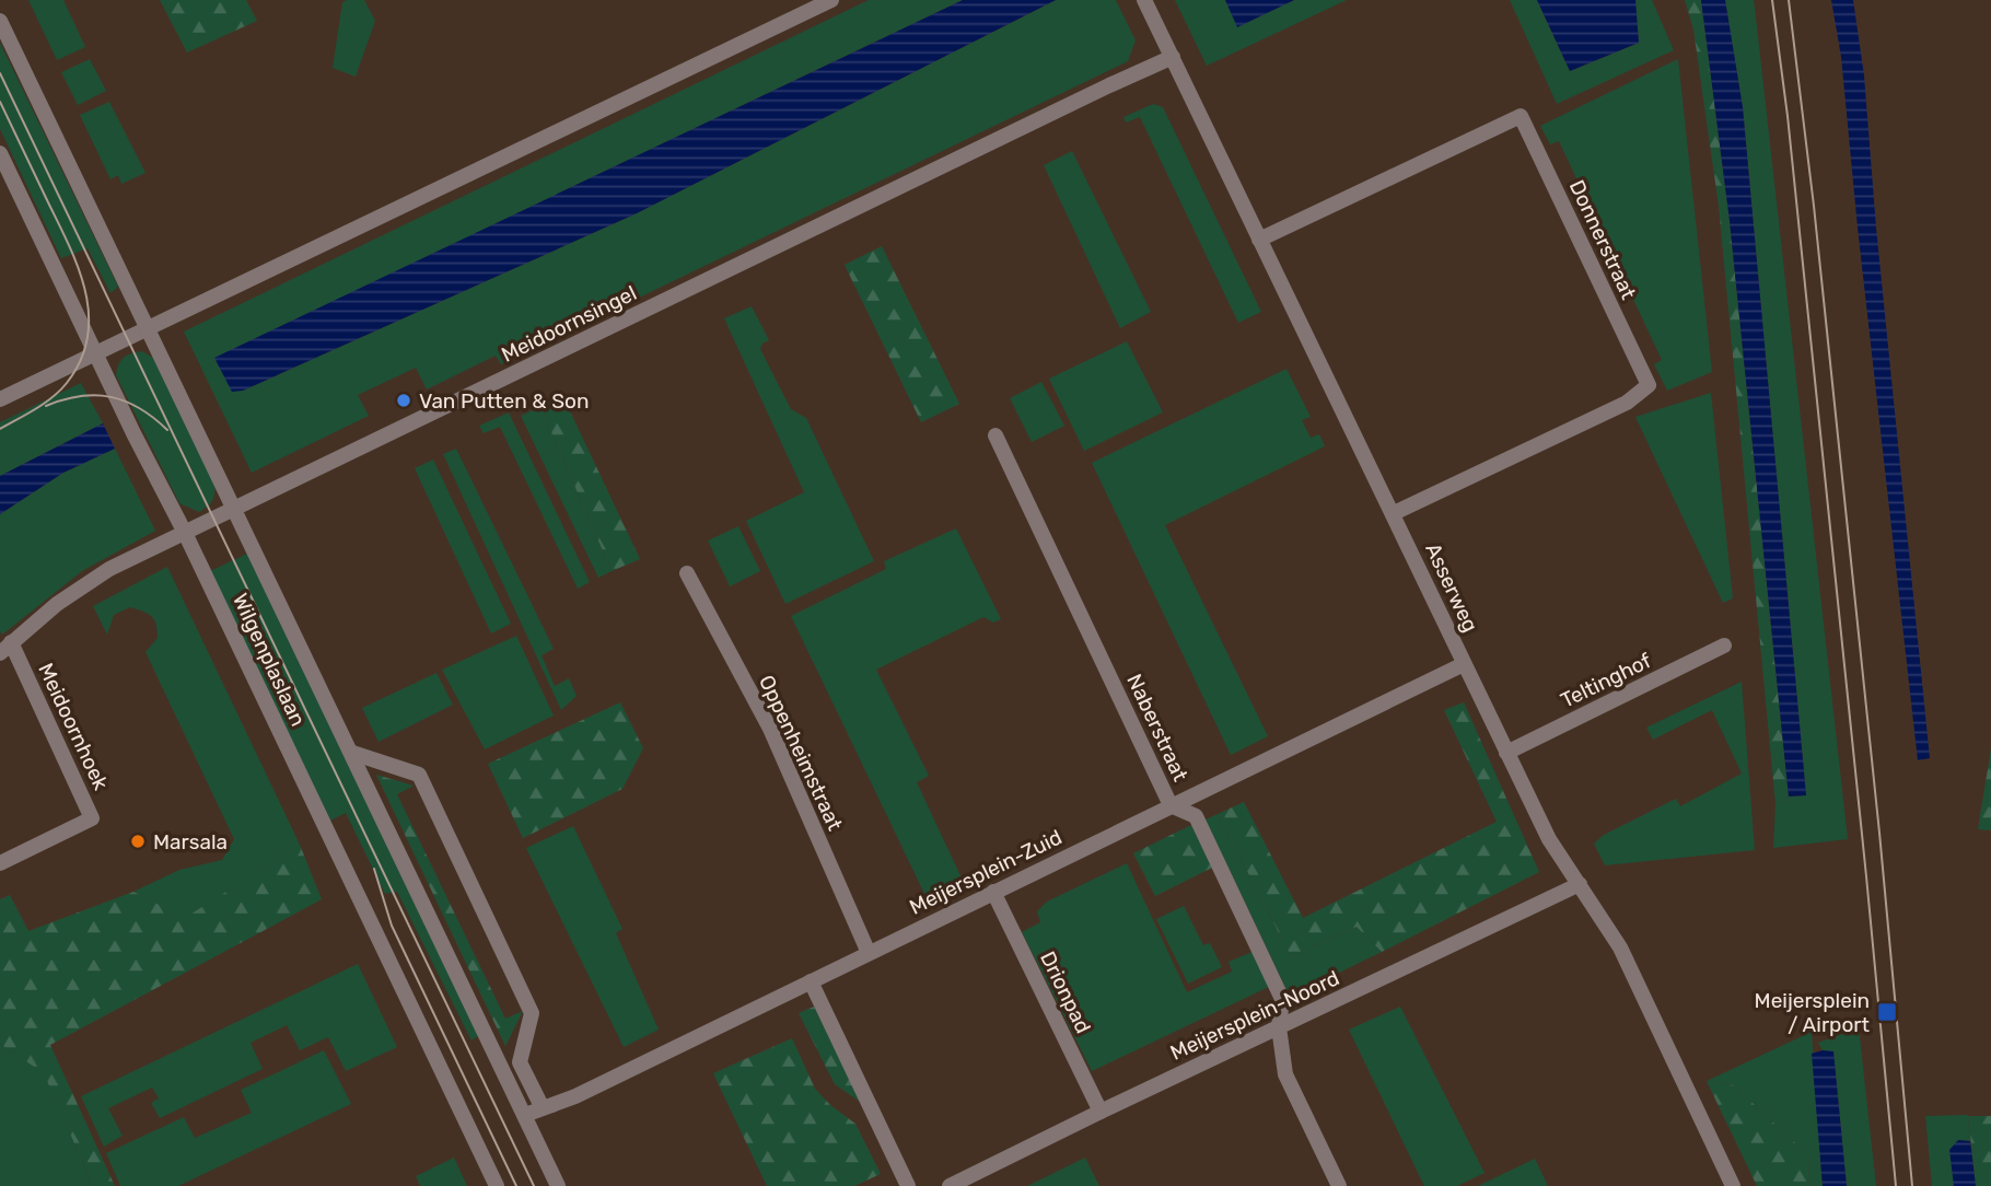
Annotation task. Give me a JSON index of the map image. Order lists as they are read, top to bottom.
{
  "streets": {
    "street": [
      "Donnerstraat",
      "Meidoornsingel",
      "Asserweg",
      "Wilgenplaslaan",
      "Teltinghof",
      "Meidoornhoek",
      "Naberstraat",
      "Oppenheimstraat",
      "Meijersplein-Zuid",
      "Drionpad",
      "Meijersplein-Noord"
    ]
  },
  "crossings": [
    ["Donnerstraat", "Asserweg"],
    ["Meidoornsingel", "Asserweg"],
    ["Meidoornsingel", "Wilgenplaslaan"],
    ["Meidoornsingel", "Meidoornhoek"],
    ["Asserweg", "Teltinghof"],
    ["Asserweg", "Meijersplein-Zuid"],
    ["Asserweg", "Meijersplein-Noord"],
    ["Wilgenplaslaan", "Meijersplein-Zuid"],
    ["Naberstraat", "Meijersplein-Zuid"],
    ["Naberstraat", "Meijersplein-Noord"],
    ["Oppenheimstraat", "Meijersplein-Zuid"],
    ["Meijersplein-Zuid", "Drionpad"],
    ["Drionpad", "Meijersplein-Noord"]
  ],
  "places": {
    "other": ["Van Putten & Son", "Marsala"],
    "transit": ["Meijersplein / Airport"]
  }
}
